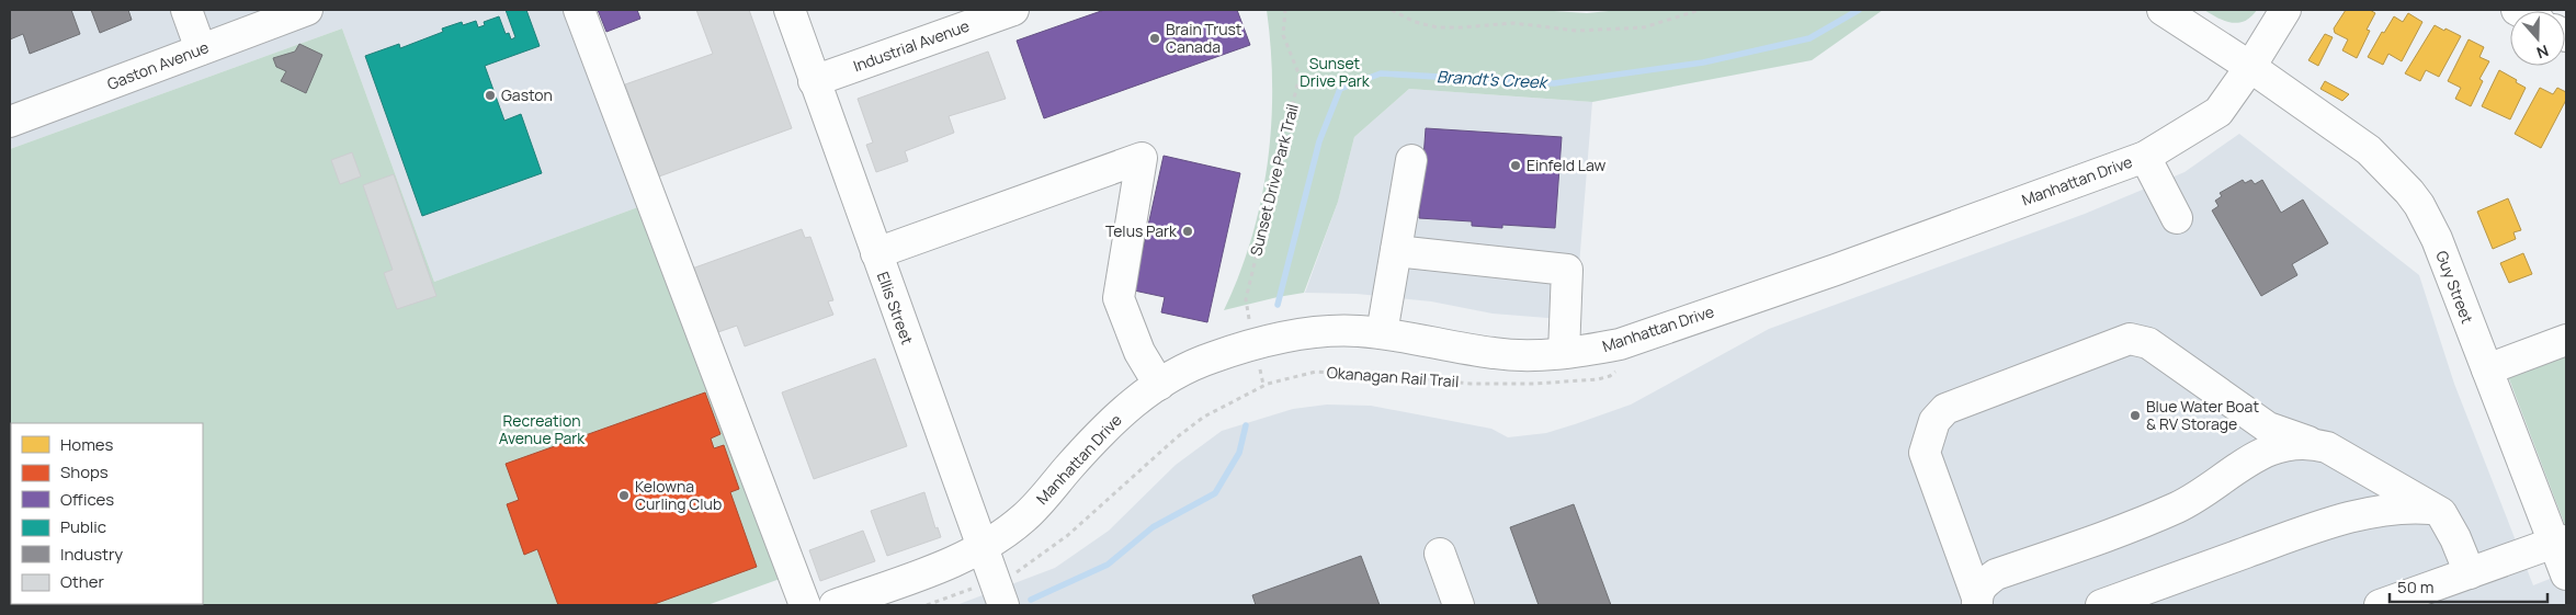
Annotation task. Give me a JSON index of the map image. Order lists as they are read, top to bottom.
{
  "streets": {
    "street": [
      "Industrial Avenue",
      "Gaston Avenue",
      "Manhattan Drive",
      "Guy Street",
      "Ellis Street"
    ],
    "path": ["Sunset Drive Park Trail", "Okanagan Rail Trail"]
  },
  "crossings": [
    ["Industrial Avenue", "Ellis Street"],
    ["Manhattan Drive", "Guy Street"],
    ["Manhattan Drive", "Ellis Street"]
  ],
  "water": ["Brandt's Creek"],
  "parks": ["Sunset Drive Park", "Recreation Avenue Park"],
  "places": [
    "Brain Trust Canada",
    "Gaston",
    "Einfeld Law",
    "Telus Park",
    "Blue Water Boat & RV Storage",
    "Kelowna Curling Club"
  ],
  "legend": [
    "Homes",
    "Shops",
    "Offices",
    "Public",
    "Industry",
    "Other"
  ],
  "scale_bar": "50 m",
  "north": "bottom"
}
